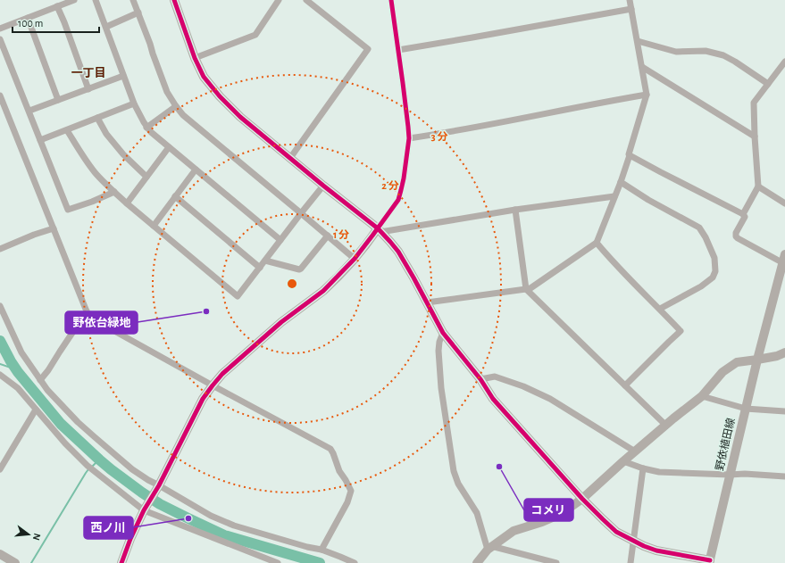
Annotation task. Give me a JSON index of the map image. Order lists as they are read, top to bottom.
{
  "streets": {
    "street": ["野依植田線"]
  },
  "districts": ["一丁目"],
  "places": ["野依台緑地", "コメリ", "西ノ川"],
  "scale_bar": "100 m",
  "north": "right",
  "rings": ["3 分", "2 分", "1 分"]
}
